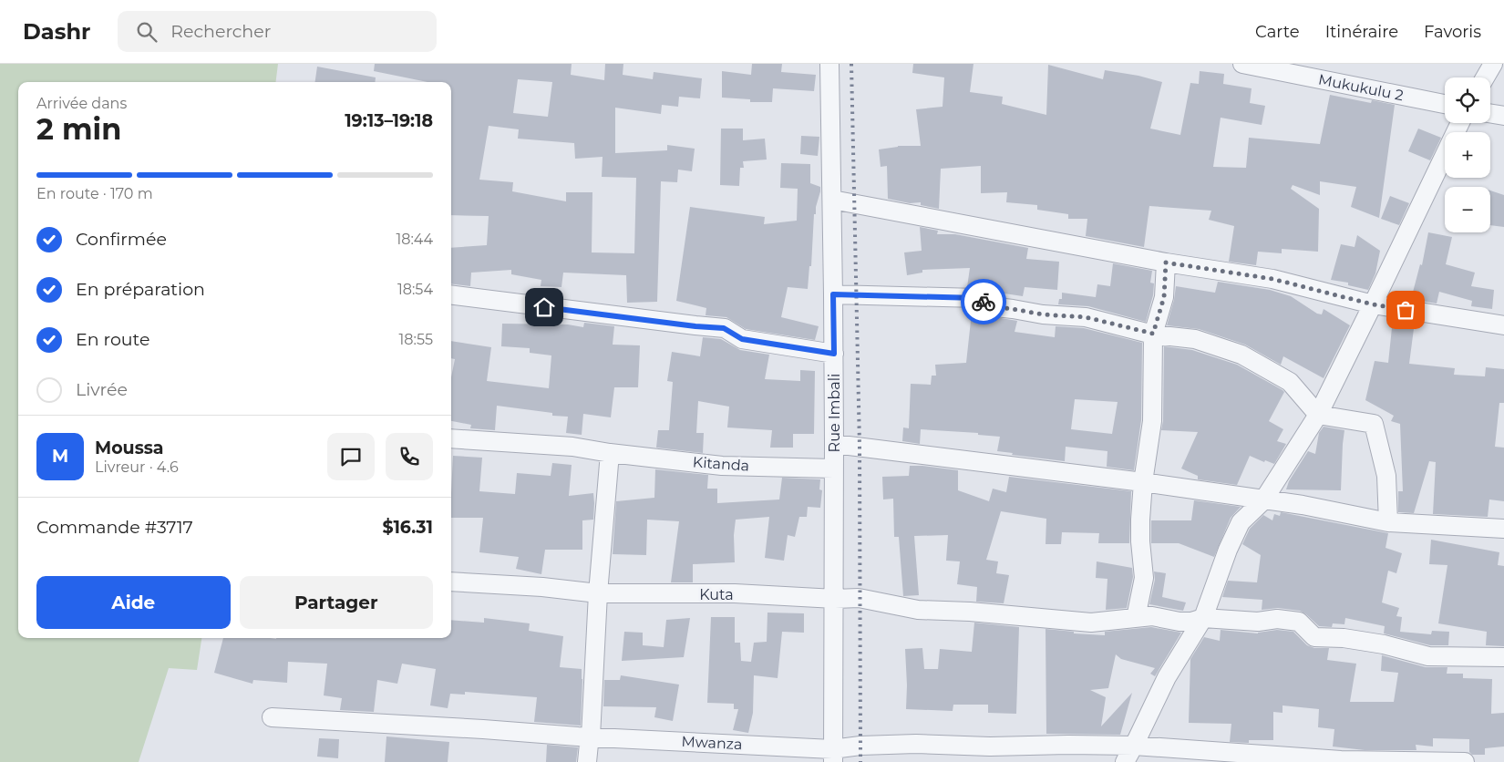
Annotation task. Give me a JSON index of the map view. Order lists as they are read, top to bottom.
{
  "streets": {
    "street": [
      "Mukukulu 2",
      "Rue Imbali",
      "Kitanda",
      "Kuta",
      "Mwanza"
    ]
  },
  "crossings": [
    ["Rue Imbali", "Kitanda"],
    ["Rue Imbali", "Kuta"],
    ["Rue Imbali", "Mwanza"]
  ],
  "page": {
    "header": "Dashr",
    "search": "Rechercher",
    "nav": ["Carte", "Itinéraire", "Favoris"],
    "map_buttons": ["+", "−"],
    "heading": ["2 min", "Arrivée dans", "19:13–19:18"],
    "panel": [
      "Moussa",
      "Livreur · 4.6",
      "Commande #3717",
      "$16.31"
    ],
    "bar": "En route · 170 m",
    "list": [
      ["Confirmée", "18:44"],
      ["En préparation", "18:54"],
      ["En route", "18:55"],
      "Livrée"
    ],
    "round": "M",
    "buttons": ["Aide", "Partager"]
  }
}
